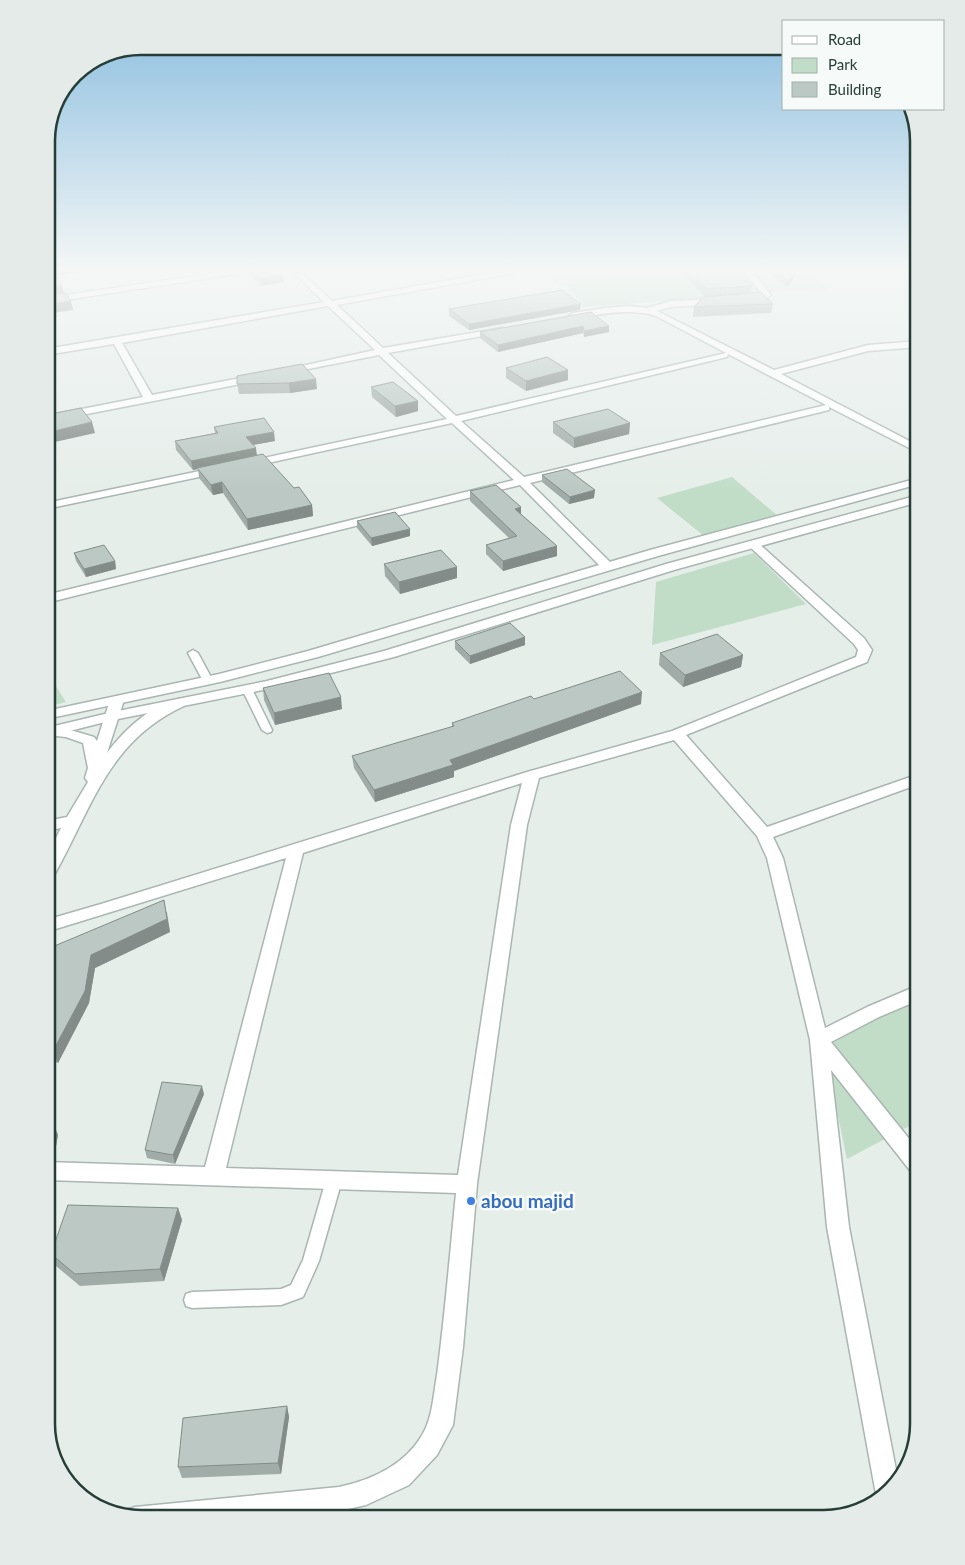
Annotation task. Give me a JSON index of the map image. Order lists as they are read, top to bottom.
{
  "places": ["abou majid"],
  "legend": ["Road", "Park", "Building"]
}
